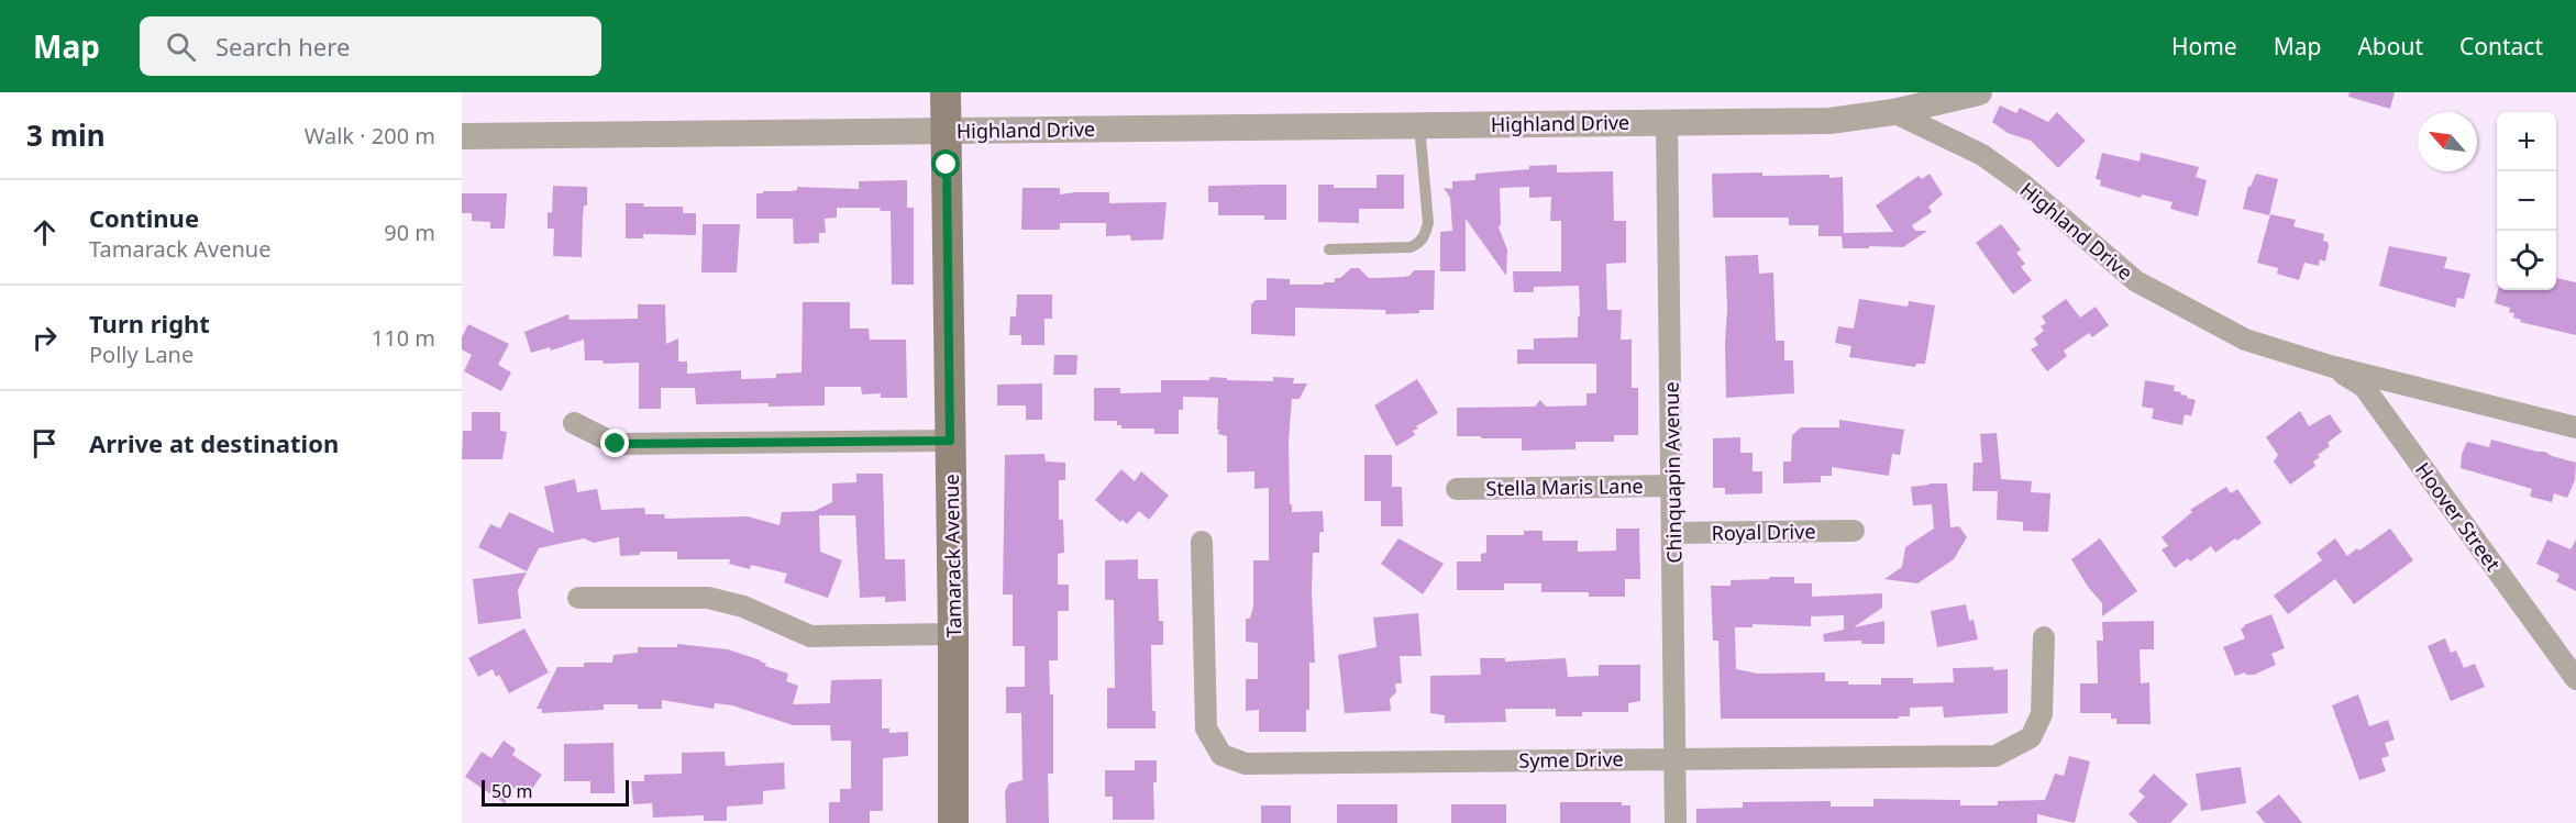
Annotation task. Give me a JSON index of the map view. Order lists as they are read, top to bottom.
{
  "streets": {
    "main road": ["Tamarack Avenue"],
    "street": [
      "Highland Drive",
      "Chinquapin Avenue",
      "Stella Maris Lane",
      "Hoover Street",
      "Royal Drive",
      "Syme Drive"
    ]
  },
  "crossings": [
    ["Highland Drive", "Chinquapin Avenue"],
    ["Highland Drive", "Hoover Street"],
    ["Highland Drive", "Tamarack Avenue"],
    ["Chinquapin Avenue", "Stella Maris Lane"],
    ["Chinquapin Avenue", "Royal Drive"],
    ["Chinquapin Avenue", "Syme Drive"]
  ],
  "scale_bar": "50 m",
  "north": "top left",
  "page": {
    "header": "Map",
    "search": "Search here",
    "nav": [
      "Home",
      "Map",
      "About",
      "Contact"
    ],
    "heading": ["3 min", "Walk · 200 m"],
    "map_buttons": ["+", "−"],
    "list": [
      ["Continue", "Tamarack Avenue", "90 m"],
      ["Turn right", "Polly Lane", "110 m"],
      "Arrive at destination"
    ],
    "scale": "50 m"
  }
}
